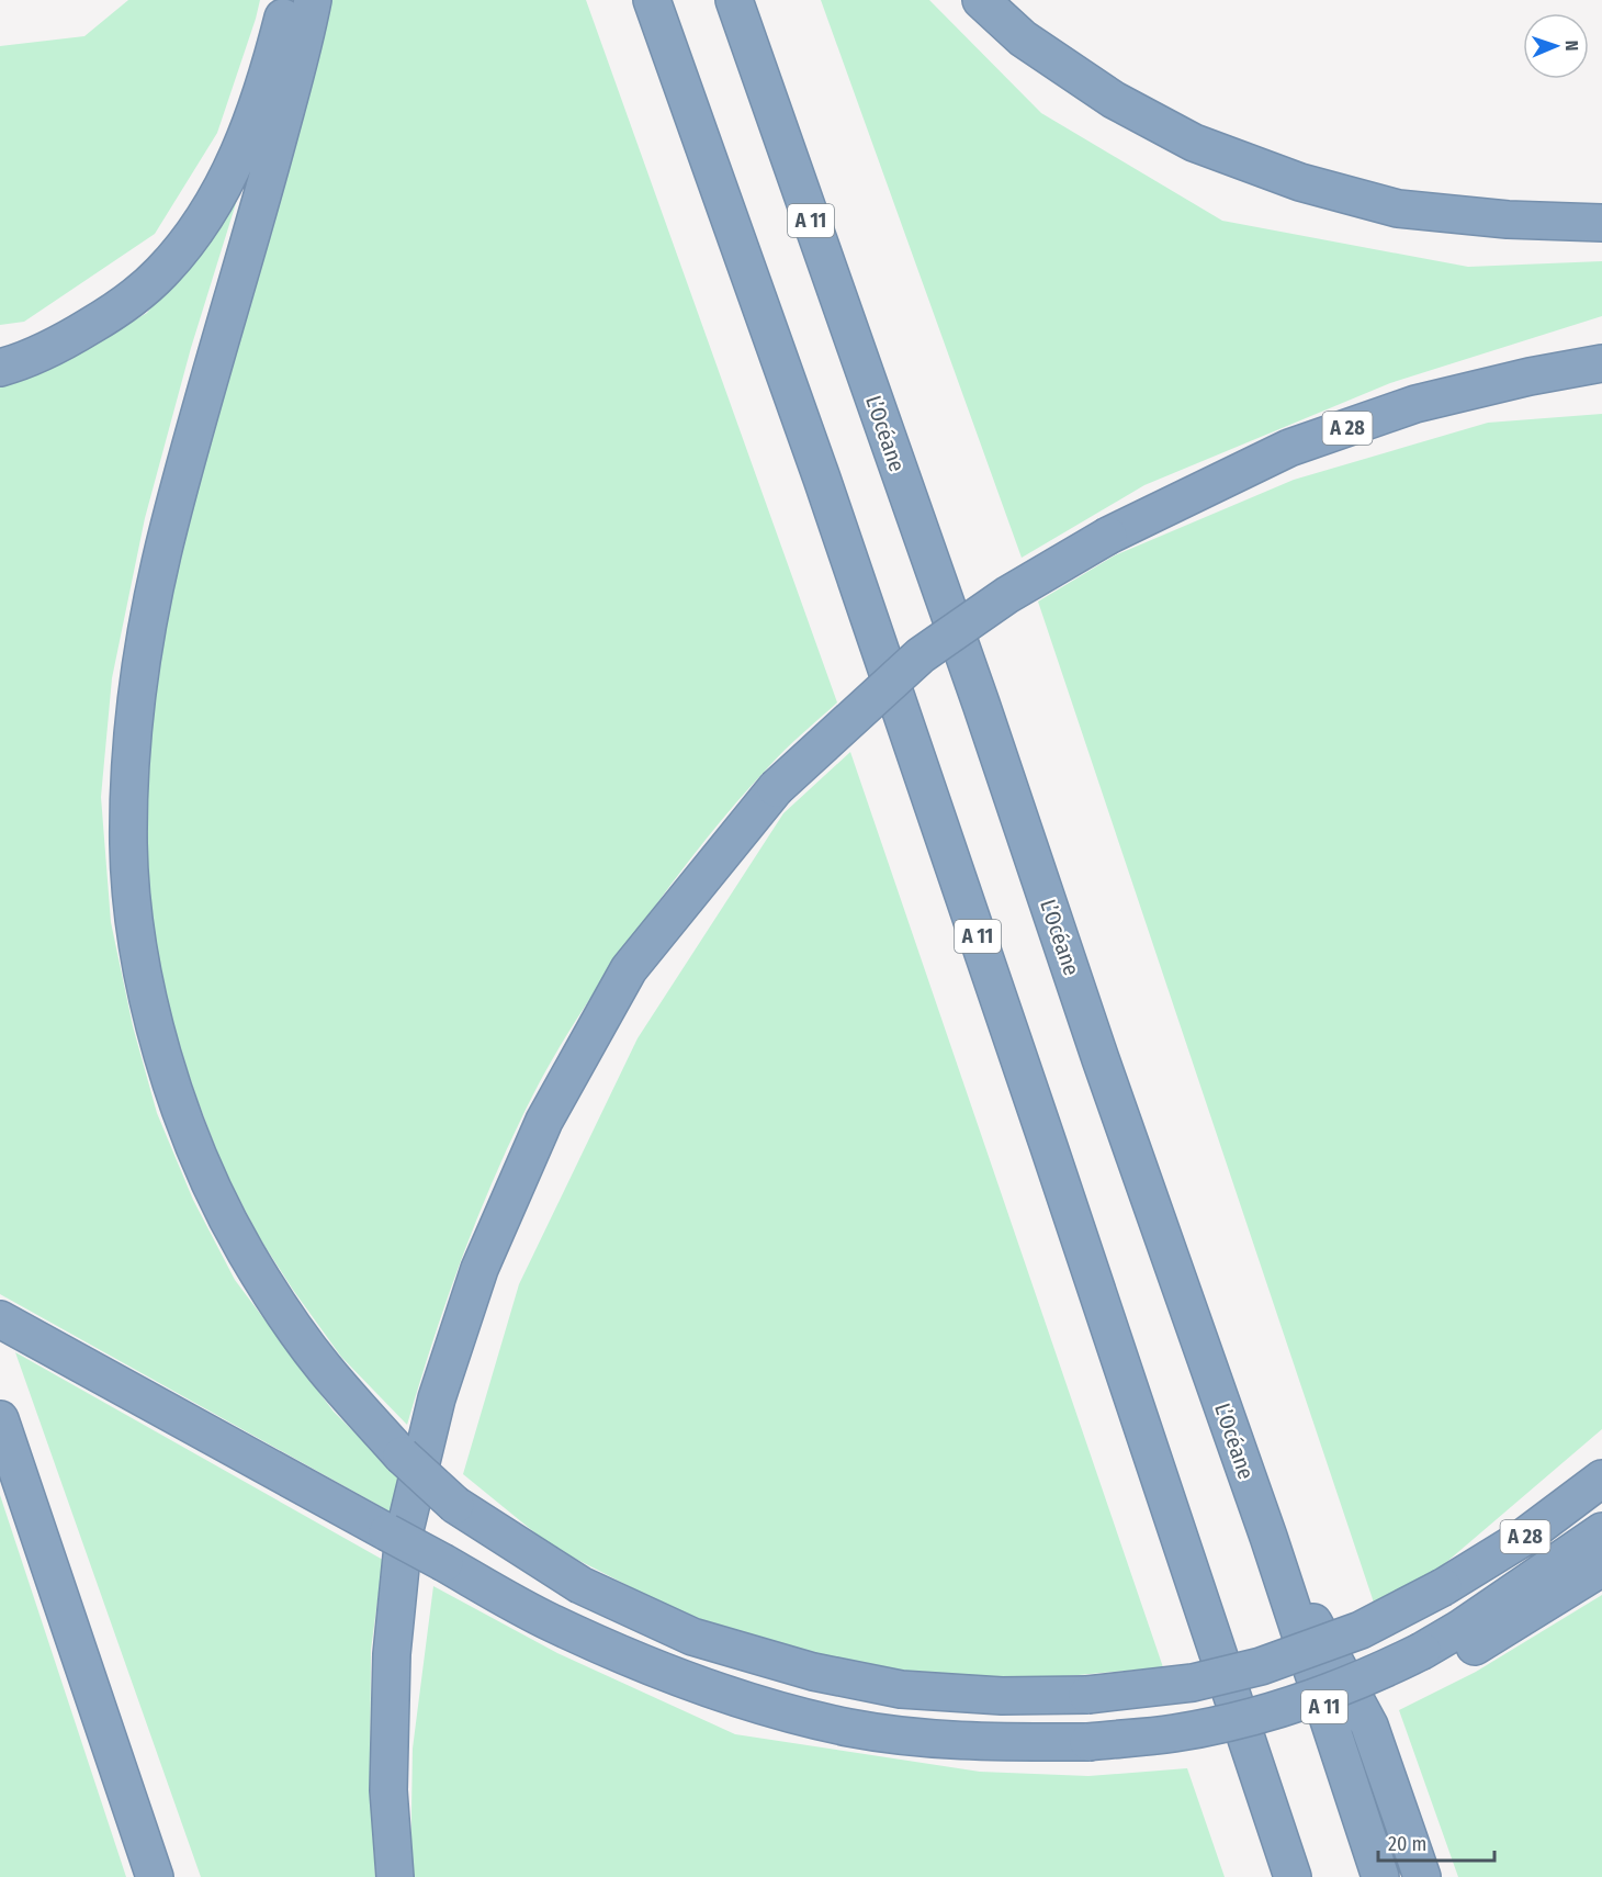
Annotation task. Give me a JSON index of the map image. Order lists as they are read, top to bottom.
{
  "streets": {
    "highway": ["A 11", "A 28", "L’Océane"]
  },
  "scale_bar": "20 m",
  "north": "right"
}
